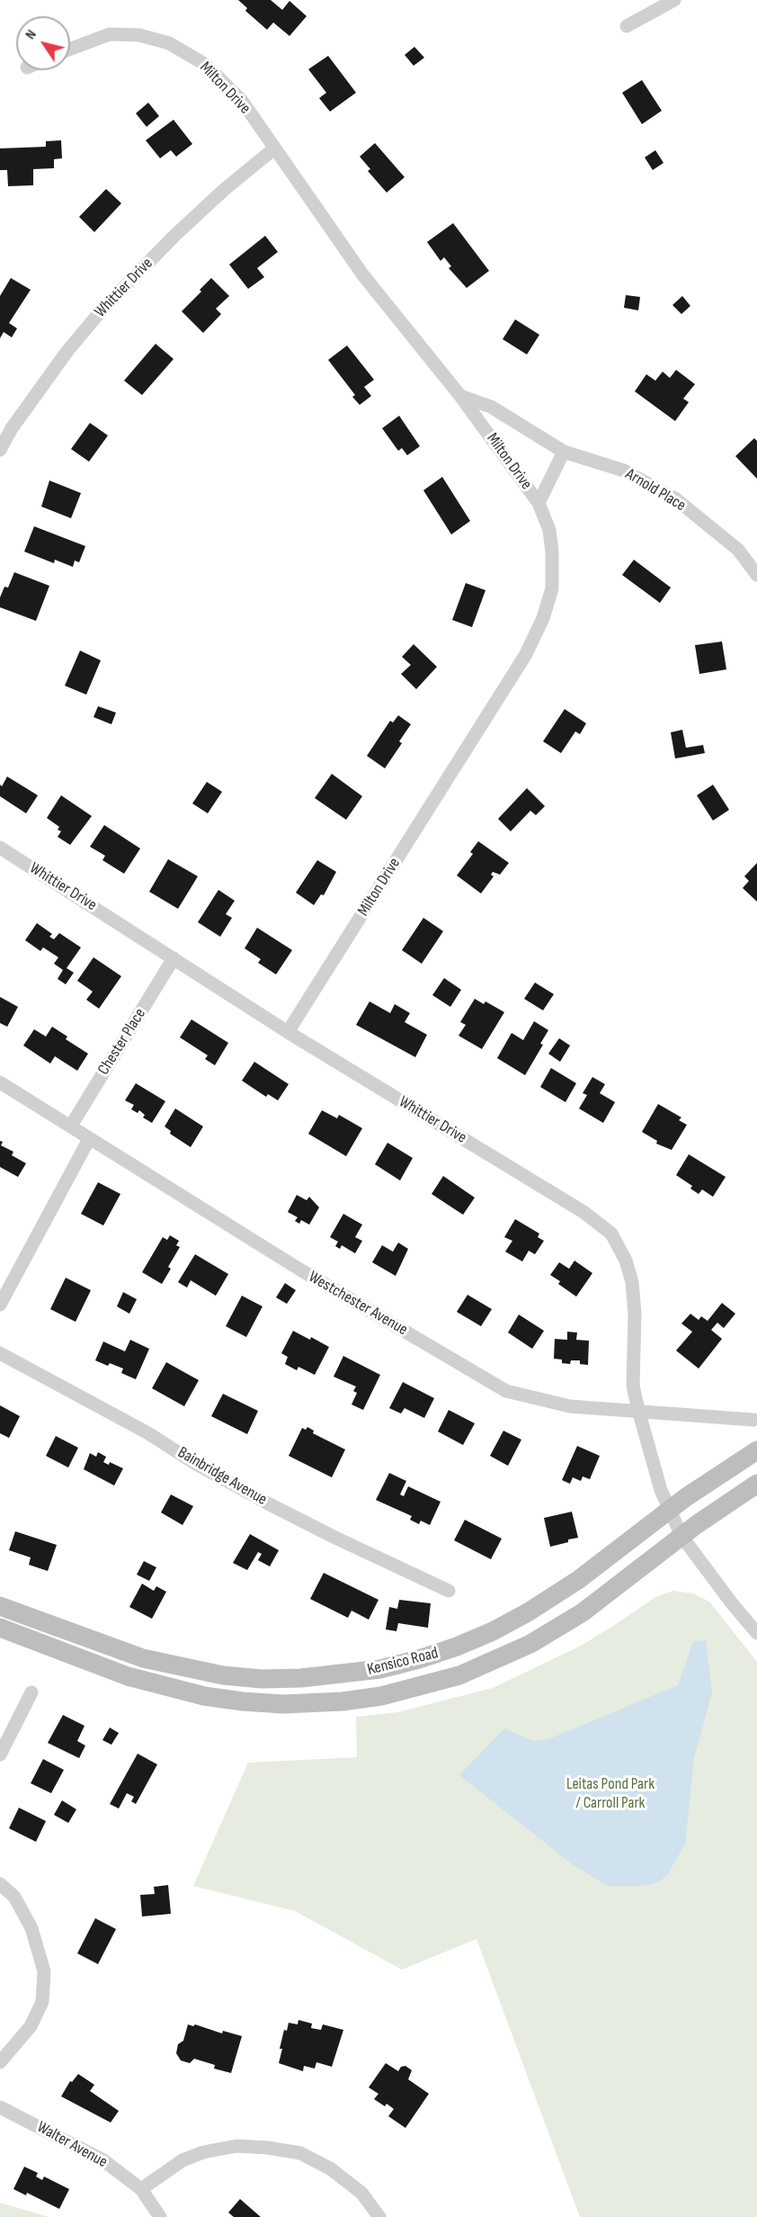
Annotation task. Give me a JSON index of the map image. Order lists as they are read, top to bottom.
{
  "streets": {
    "street": [
      "Milton Drive",
      "Whittier Drive",
      "Arnold Place",
      "Chester Place",
      "Westchester Avenue",
      "Bainbridge Avenue",
      "Kensico Road",
      "Walter Avenue"
    ]
  },
  "crossings": [
    ["Milton Drive", "Whittier Drive"],
    ["Milton Drive", "Arnold Place"],
    ["Whittier Drive", "Chester Place"],
    ["Whittier Drive", "Westchester Avenue"],
    ["Whittier Drive", "Kensico Road"],
    ["Chester Place", "Westchester Avenue"]
  ],
  "parks": ["Leitas Pond Park / Carroll Park"],
  "north": "top left"
}
